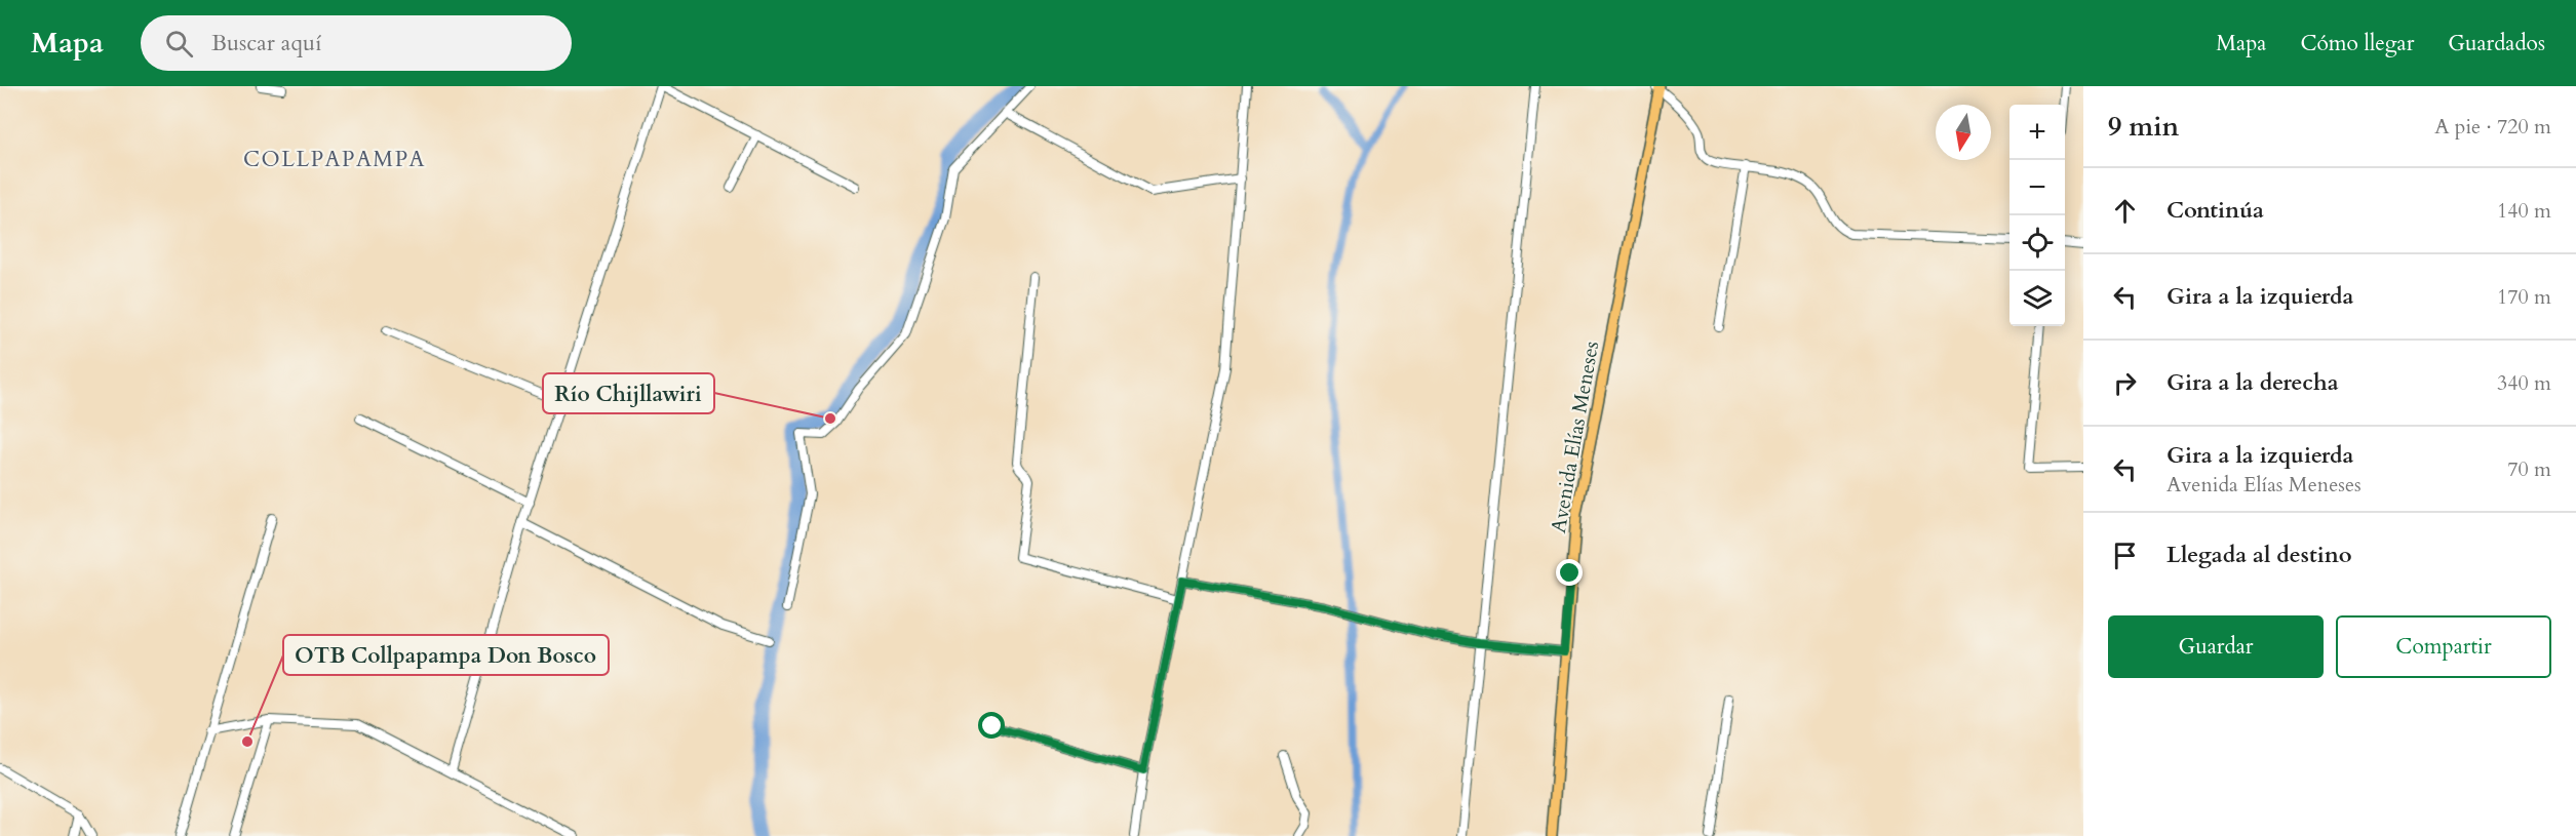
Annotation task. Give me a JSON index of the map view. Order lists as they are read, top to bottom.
{
  "streets": {
    "main road": ["Avenida Elías Meneses"]
  },
  "districts": ["COLLPAPAMPA"],
  "places": ["Río Chijllawiri", "OTB Collpapampa Don Bosco"],
  "north": "bottom",
  "page": {
    "header": "Mapa",
    "search": "Buscar aquí",
    "nav": ["Mapa", "Cómo llegar", "Guardados"],
    "heading": ["9 min", "A pie · 720 m"],
    "map_buttons": ["+", "−"],
    "list": [
      ["Continúa", "140 m"],
      ["Gira a la izquierda", "170 m"],
      ["Gira a la derecha", "340 m"],
      ["Gira a la izquierda", "Avenida Elías Meneses", "70 m"],
      "Llegada al destino"
    ],
    "buttons": ["Guardar", "Compartir"]
  }
}
